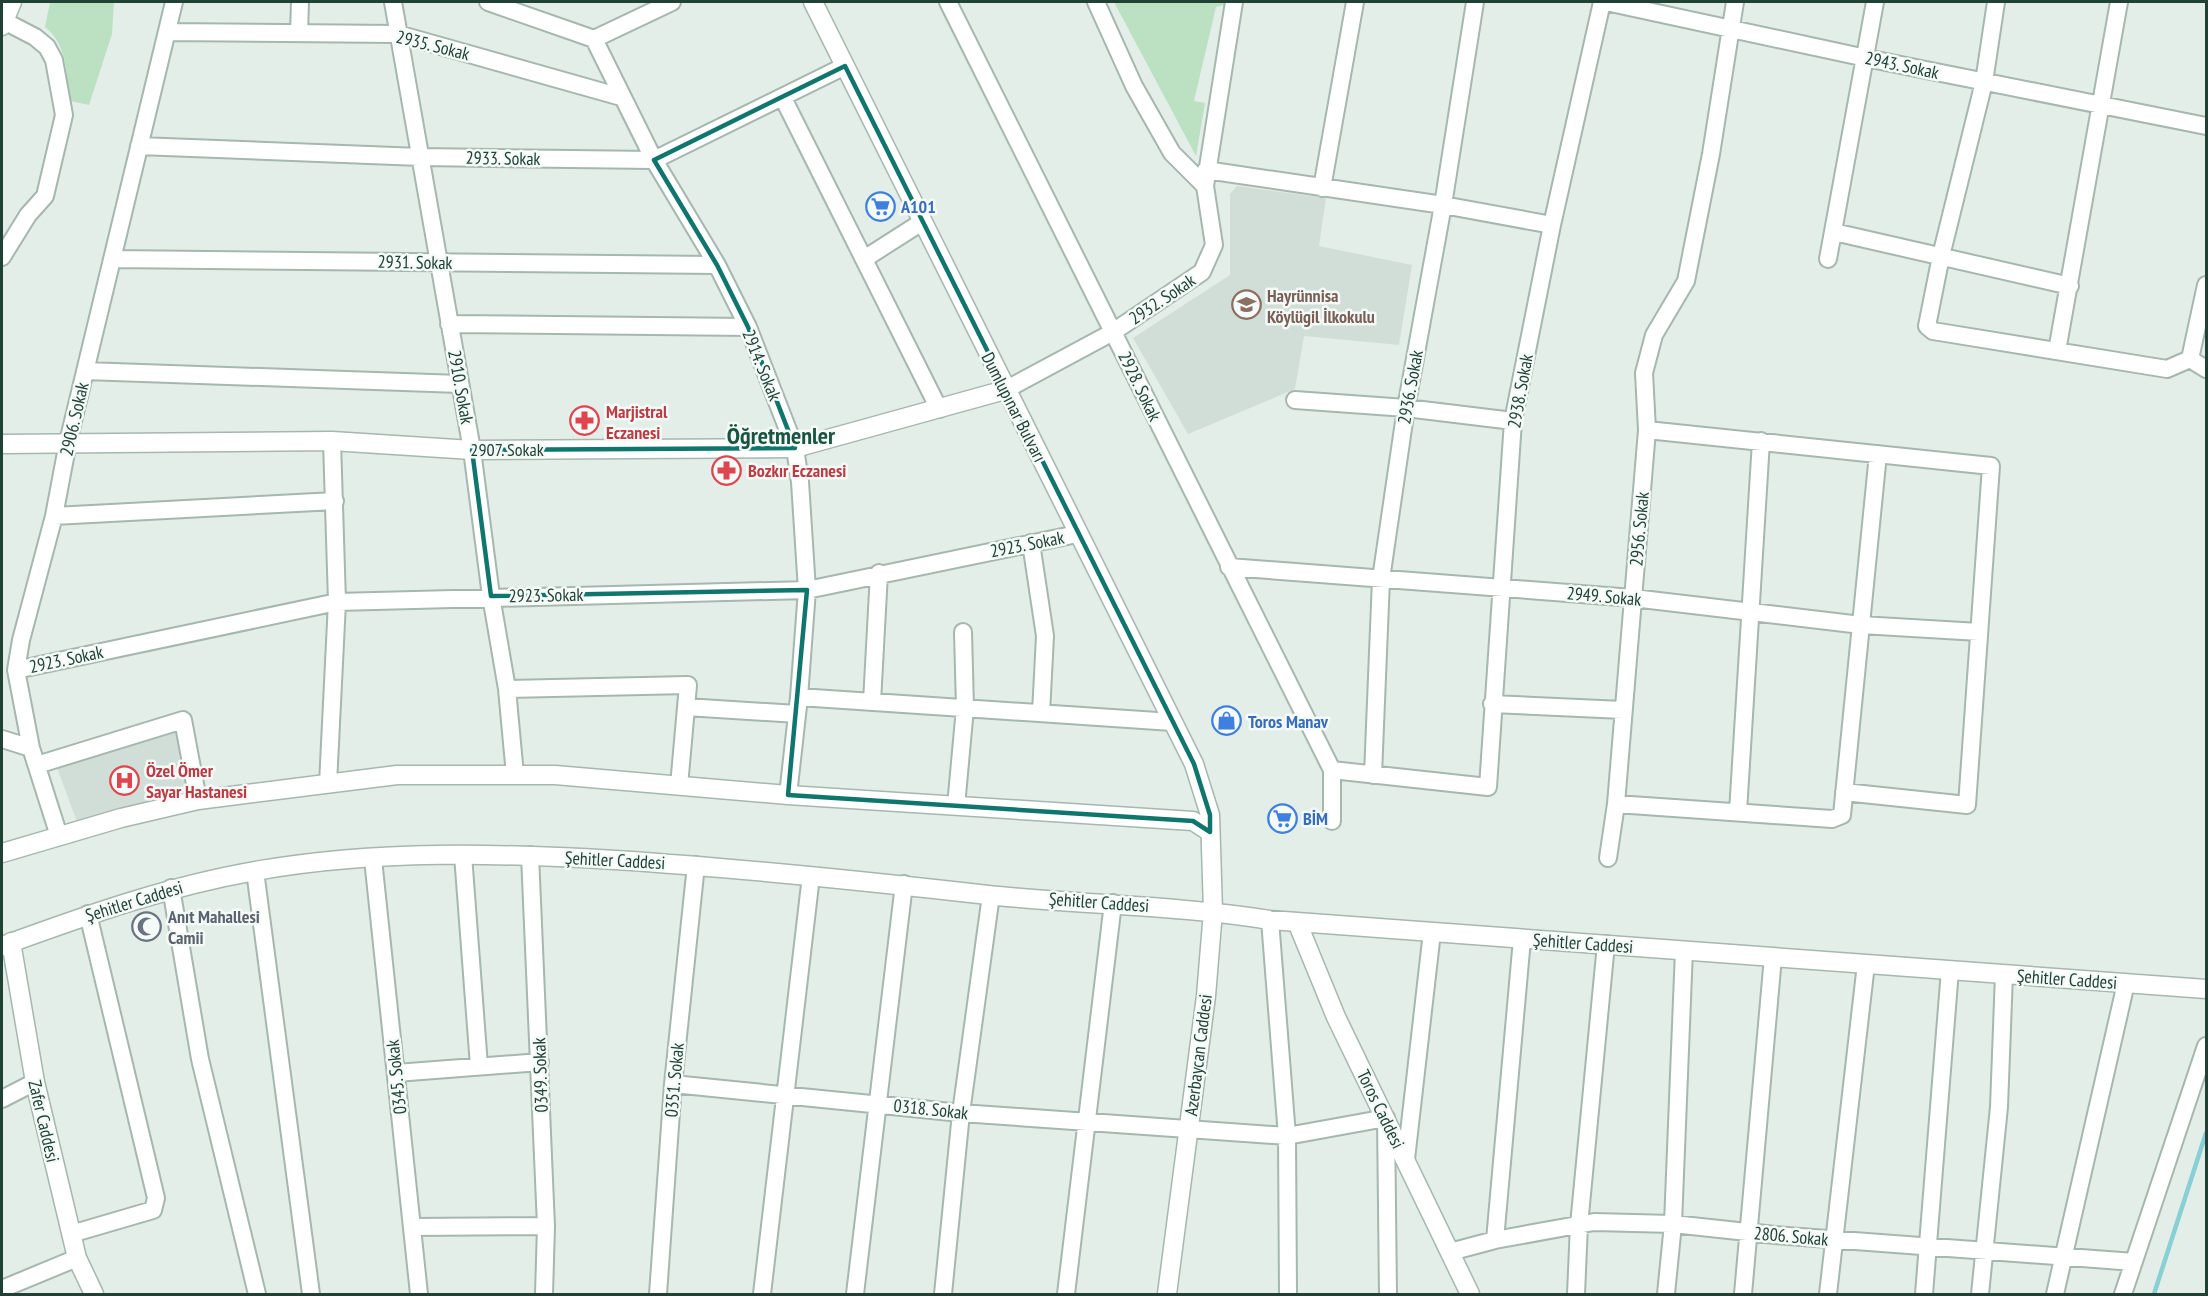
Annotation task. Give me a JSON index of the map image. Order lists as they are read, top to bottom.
{
  "streets": {
    "street": [
      "2935. Sokak",
      "2943. Sokak",
      "2933. Sokak",
      "2931. Sokak",
      "2932. Sokak",
      "2914. Sokak",
      "2928. Sokak",
      "2910. Sokak",
      "2936. Sokak",
      "2938. Sokak",
      "Dumlupınar Bulvarı",
      "2906. Sokak",
      "2907. Sokak",
      "2956. Sokak",
      "2923. Sokak",
      "2949. Sokak",
      "Şehitler Caddesi",
      "Azerbaycan Caddesi",
      "0349. Sokak",
      "0345. Sokak",
      "0351. Sokak",
      "0318. Sokak",
      "Toros Caddesi",
      "Zafer Caddesi",
      "2806. Sokak"
    ]
  },
  "crossings": [
    ["2935. Sokak", "2914. Sokak"],
    ["2935. Sokak", "2910. Sokak"],
    ["2935. Sokak", "2906. Sokak"],
    ["2943. Sokak", "2938. Sokak"],
    ["2943. Sokak", "2956. Sokak"],
    ["2933. Sokak", "2914. Sokak"],
    ["2933. Sokak", "2910. Sokak"],
    ["2933. Sokak", "Dumlupınar Bulvarı"],
    ["2933. Sokak", "2906. Sokak"],
    ["2931. Sokak", "2914. Sokak"],
    ["2931. Sokak", "2910. Sokak"],
    ["2931. Sokak", "2906. Sokak"],
    ["2932. Sokak", "2928. Sokak"],
    ["2932. Sokak", "Dumlupınar Bulvarı"],
    ["2932. Sokak", "2907. Sokak"],
    ["2914. Sokak", "2907. Sokak"],
    ["2914. Sokak", "2923. Sokak"],
    ["2928. Sokak", "2949. Sokak"],
    ["2910. Sokak", "2907. Sokak"],
    ["2910. Sokak", "2923. Sokak"],
    ["2936. Sokak", "2938. Sokak"],
    ["2936. Sokak", "2949. Sokak"],
    ["2938. Sokak", "2949. Sokak"],
    ["Dumlupınar Bulvarı", "2907. Sokak"],
    ["Dumlupınar Bulvarı", "2923. Sokak"],
    ["Dumlupınar Bulvarı", "Azerbaycan Caddesi"],
    ["2906. Sokak", "2907. Sokak"],
    ["2906. Sokak", "2923. Sokak"],
    ["2956. Sokak", "2949. Sokak"],
    ["Şehitler Caddesi", "Azerbaycan Caddesi"],
    ["Şehitler Caddesi", "0349. Sokak"],
    ["Şehitler Caddesi", "0345. Sokak"],
    ["Şehitler Caddesi", "0351. Sokak"],
    ["Şehitler Caddesi", "Toros Caddesi"],
    ["Şehitler Caddesi", "Zafer Caddesi"],
    ["Azerbaycan Caddesi", "0318. Sokak"],
    ["0351. Sokak", "0318. Sokak"],
    ["0318. Sokak", "Toros Caddesi"],
    ["Toros Caddesi", "2806. Sokak"]
  ],
  "districts": ["Öğretmenler"],
  "places": {
    "supermarket": ["A101", "BİM"],
    "school or university": ["Hayrünnisa Köylügil İlkokulu"],
    "pharmacy": ["Marjistral Eczanesi", "Bozkır Eczanesi"],
    "shop": ["Toros Manav"],
    "hospital": ["Özel Ömer Sayar Hastanesi"],
    "mosque": ["Anıt Mahallesi Camii"]
  }
}
